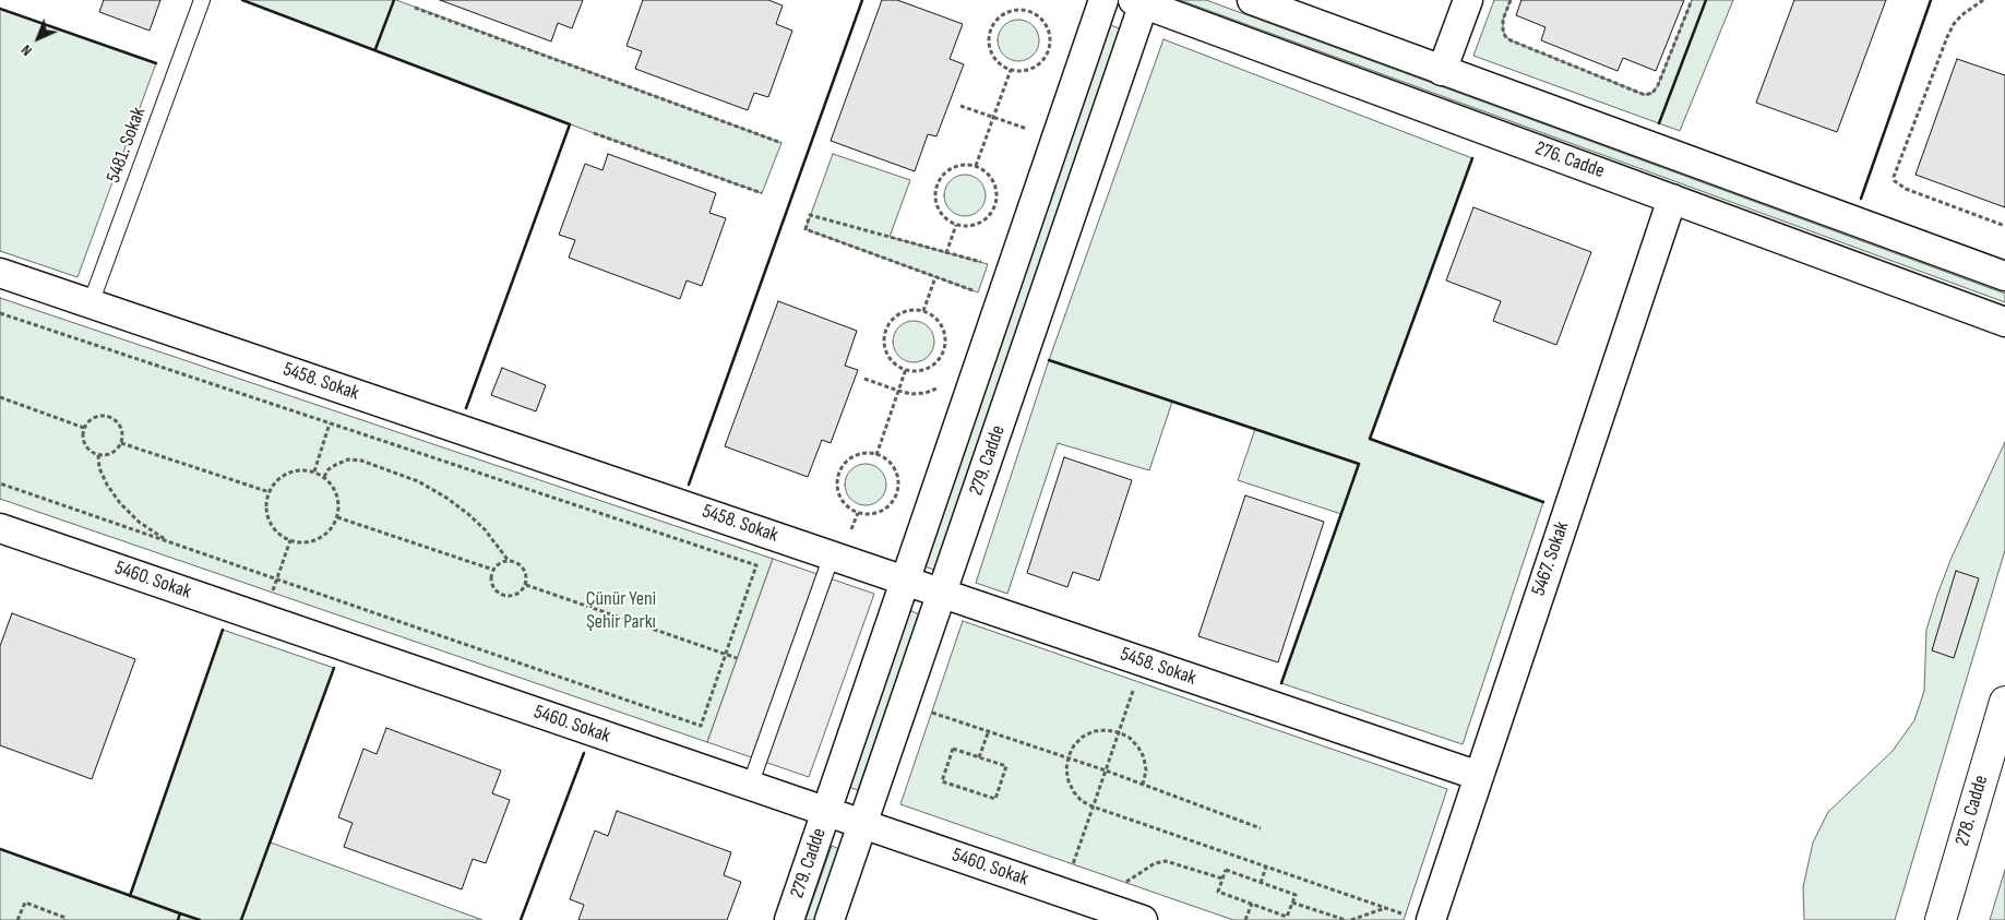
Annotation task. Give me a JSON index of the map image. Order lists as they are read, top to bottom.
{
  "streets": {
    "street": [
      "276. Cadde",
      "5458. Sokak",
      "279. Cadde",
      "5467. Sokak",
      "5460. Sokak",
      "278. Cadde"
    ],
    "lane": ["5481. Sokak"]
  },
  "crossings": [
    ["5481. Sokak", "5458. Sokak"],
    ["276. Cadde", "279. Cadde"],
    ["276. Cadde", "5467. Sokak"],
    ["5458. Sokak", "279. Cadde"],
    ["5458. Sokak", "5467. Sokak"],
    ["279. Cadde", "5460. Sokak"]
  ],
  "parks": ["Çünür Yeni Şehir Parkı"],
  "north": "bottom left"
}
